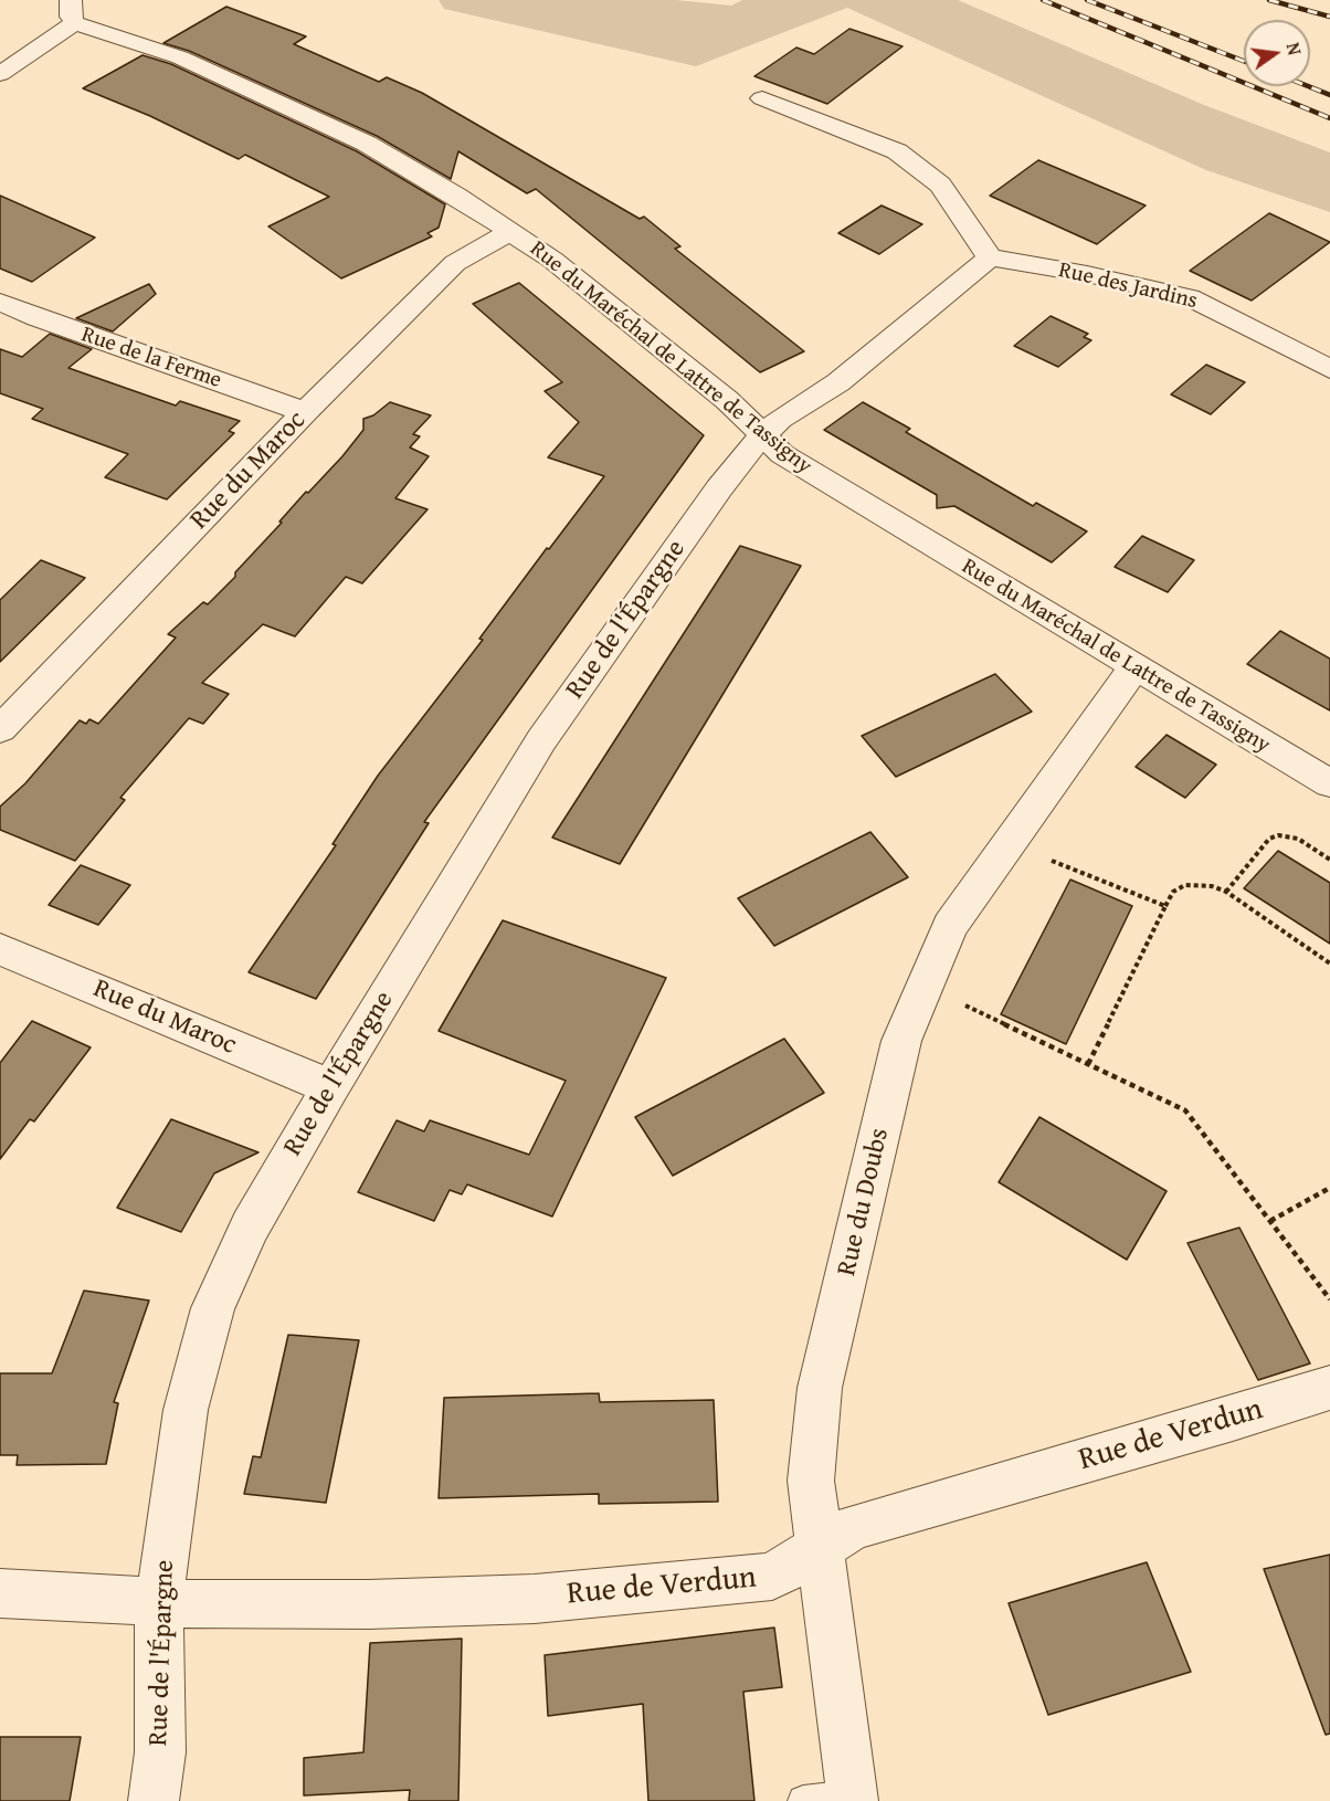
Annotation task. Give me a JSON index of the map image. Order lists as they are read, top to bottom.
{
  "streets": {
    "street": [
      "Rue des Jardins",
      "Rue de la Ferme",
      "Rue du Maréchal de Lattre de Tassigny",
      "Rue du Maroc",
      "Rue de l'Épargne",
      "Rue du Doubs",
      "Rue de Verdun"
    ]
  },
  "crossings": [
    ["Rue de la Ferme", "Rue du Maroc"],
    ["Rue du Maréchal de Lattre de Tassigny", "Rue du Maroc"],
    ["Rue du Maréchal de Lattre de Tassigny", "Rue de l'Épargne"],
    ["Rue du Maréchal de Lattre de Tassigny", "Rue du Doubs"],
    ["Rue du Maroc", "Rue de l'Épargne"],
    ["Rue de l'Épargne", "Rue de Verdun"],
    ["Rue du Doubs", "Rue de Verdun"]
  ],
  "north": "right"
}
